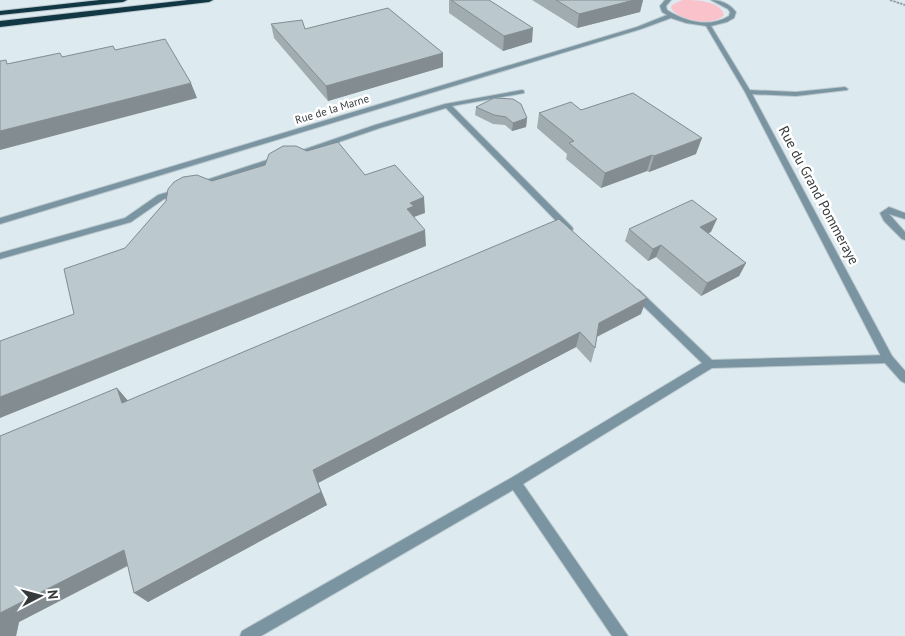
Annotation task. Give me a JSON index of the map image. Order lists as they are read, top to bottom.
{
  "streets": {
    "street": ["Rue de la Marne", "Rue du Grand Pommeraye"]
  },
  "north": "right"
}
